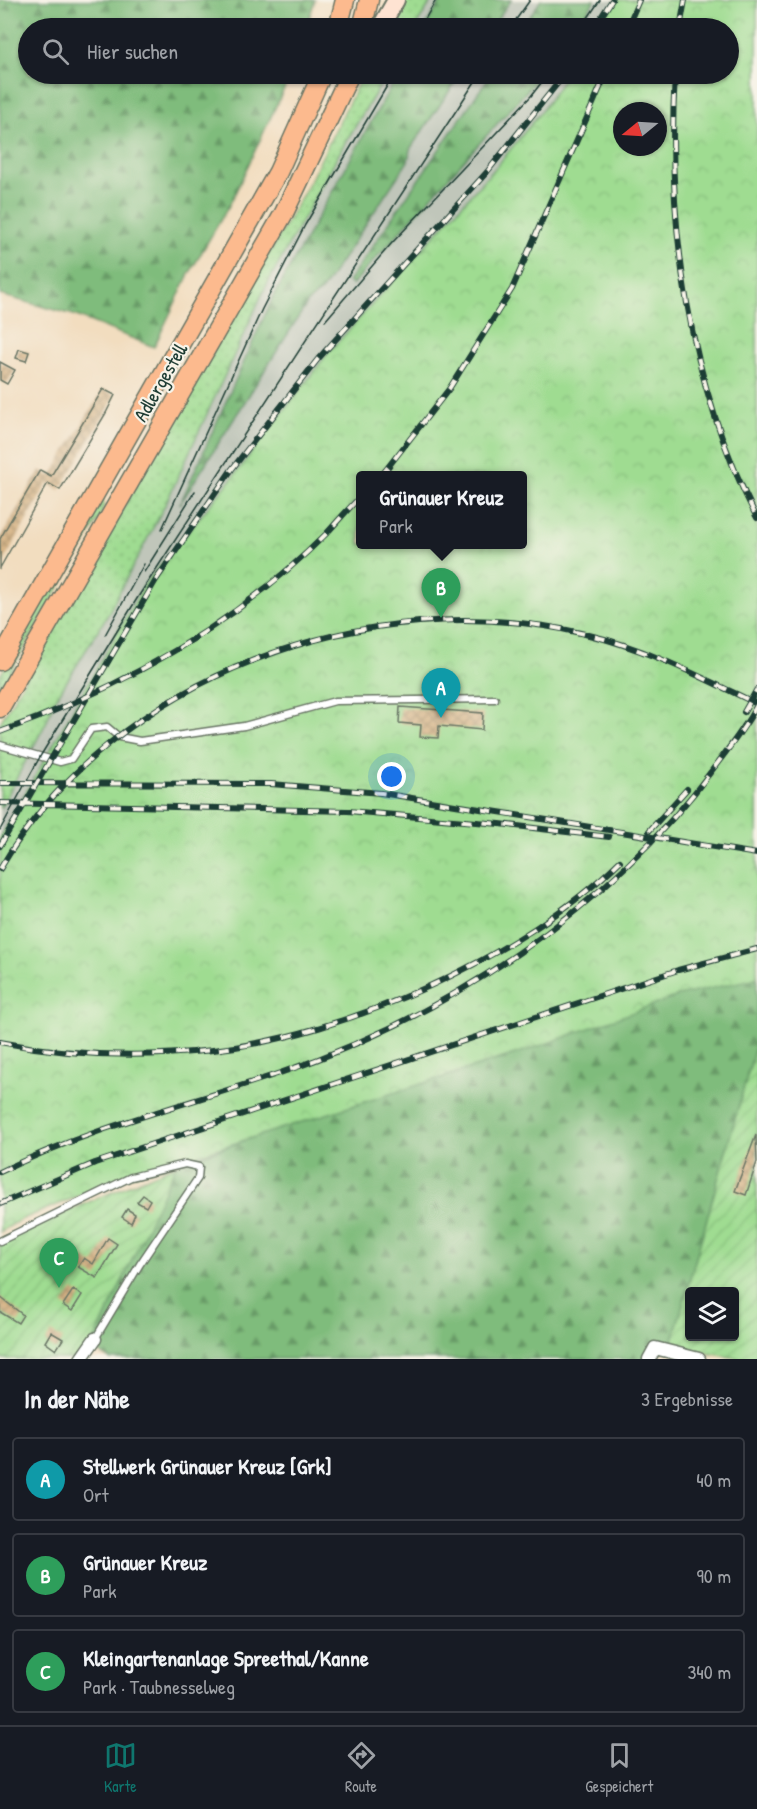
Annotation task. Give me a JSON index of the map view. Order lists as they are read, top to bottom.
{
  "streets": {
    "main road": ["Adlergestell"]
  },
  "north": "left",
  "page": {
    "search": "Hier suchen",
    "popup": ["Grünauer Kreuz", "Park"],
    "pins": ["B", "A", "C"],
    "heading": ["In der Nähe", "3 Ergebnisse"],
    "list": [
      {
        "mark": "A",
        "name": "Stellwerk Grünauer Kreuz [Grk]",
        "note": "Ort",
        "value": "40 m"
      },
      {
        "mark": "B",
        "name": "Grünauer Kreuz",
        "note": "Park",
        "value": "90 m"
      },
      {
        "mark": "C",
        "name": "Kleingartenanlage Spreethal/Kanne",
        "note": "Park · Taubnesselweg",
        "value": "340 m"
      }
    ],
    "nav": ["Karte", "Route", "Gespeichert"]
  }
}
